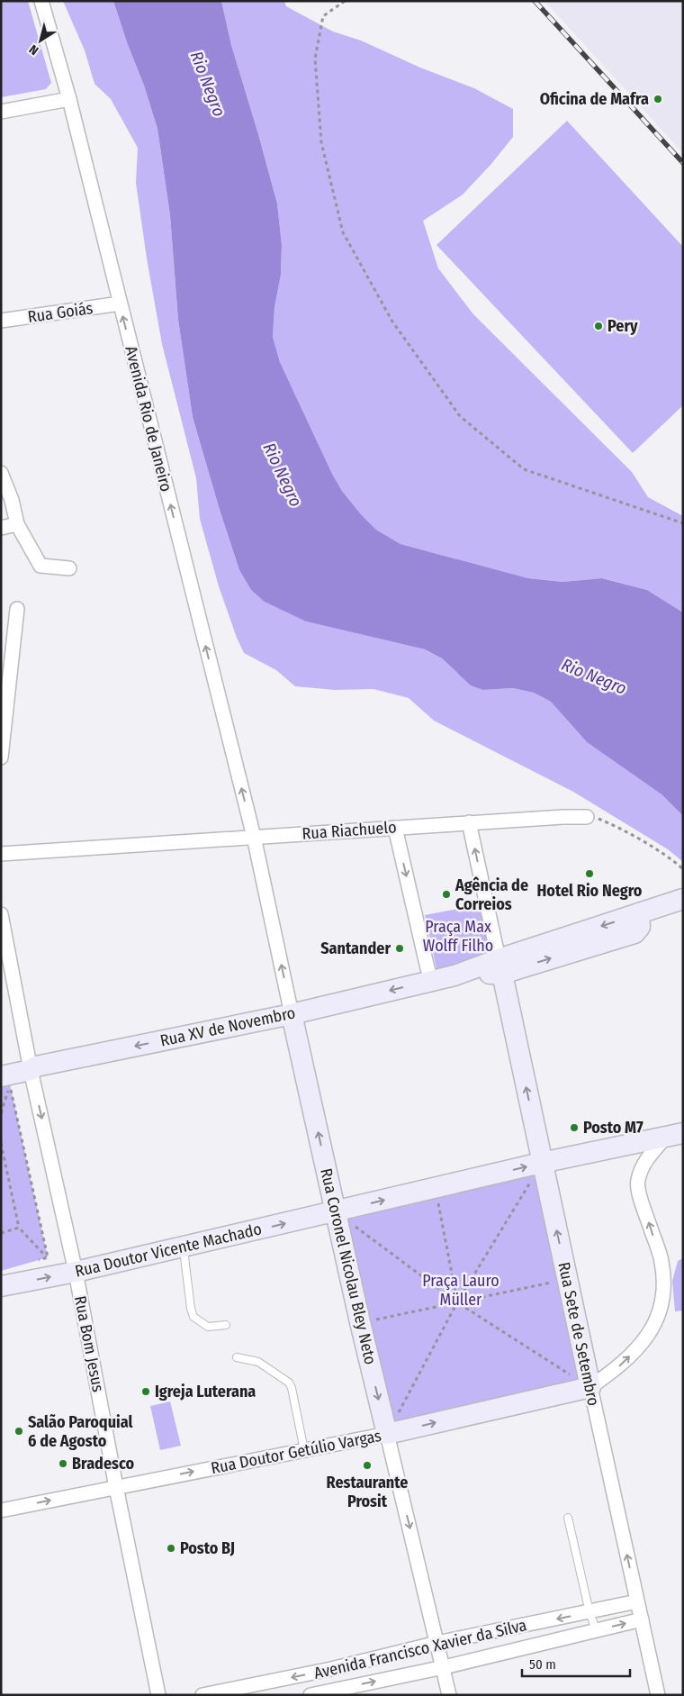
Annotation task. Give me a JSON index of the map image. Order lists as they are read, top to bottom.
{
  "streets": {
    "main road": [
      "Rua XV de Novembro",
      "Rua Doutor Vicente Machado",
      "Rua Coronel Nicolau Bley Neto",
      "Rua Sete de Setembro",
      "Rua Doutor Getúlio Vargas"
    ],
    "street": [
      "Rua Goiás",
      "Avenida Rio de Janeiro",
      "Rua Riachuelo",
      "Rua Bom Jesus",
      "Avenida Francisco Xavier da Silva"
    ]
  },
  "crossings": [
    ["Rua Goiás", "Avenida Rio de Janeiro"],
    ["Avenida Rio de Janeiro", "Rua Riachuelo"],
    ["Avenida Rio de Janeiro", "Rua Coronel Nicolau Bley Neto"],
    ["Rua Riachuelo", "Rua Coronel Nicolau Bley Neto"],
    ["Rua Riachuelo", "Rua Sete de Setembro"],
    ["Rua XV de Novembro", "Rua Coronel Nicolau Bley Neto"],
    ["Rua XV de Novembro", "Rua Sete de Setembro"],
    ["Rua XV de Novembro", "Rua Bom Jesus"],
    ["Rua Doutor Vicente Machado", "Rua Coronel Nicolau Bley Neto"],
    ["Rua Doutor Vicente Machado", "Rua Sete de Setembro"],
    ["Rua Doutor Vicente Machado", "Rua Bom Jesus"],
    ["Rua Coronel Nicolau Bley Neto", "Rua Doutor Getúlio Vargas"],
    ["Rua Coronel Nicolau Bley Neto", "Avenida Francisco Xavier da Silva"],
    ["Rua Sete de Setembro", "Rua Doutor Getúlio Vargas"],
    ["Rua Sete de Setembro", "Avenida Francisco Xavier da Silva"],
    ["Rua Bom Jesus", "Rua Doutor Getúlio Vargas"]
  ],
  "one_way": [
    "Avenida Rio de Janeiro",
    "Rua XV de Novembro",
    "Rua Doutor Vicente Machado",
    "Rua Sete de Setembro",
    "Rua Doutor Getúlio Vargas"
  ],
  "water": ["Rio Negro"],
  "parks": ["Praça Max Wolff Filho", "Praça Lauro Müller"],
  "places": [
    "Oficina de Mafra",
    "Pery",
    "Hotel Rio Negro",
    "Agência de Correios",
    "Santander",
    "Posto M7",
    "Igreja Luterana",
    "Salão Paroquial 6 de Agosto",
    "Bradesco",
    "Restaurante Prosit",
    "Posto BJ"
  ],
  "scale_bar": "50 m",
  "north": "bottom left"
}
